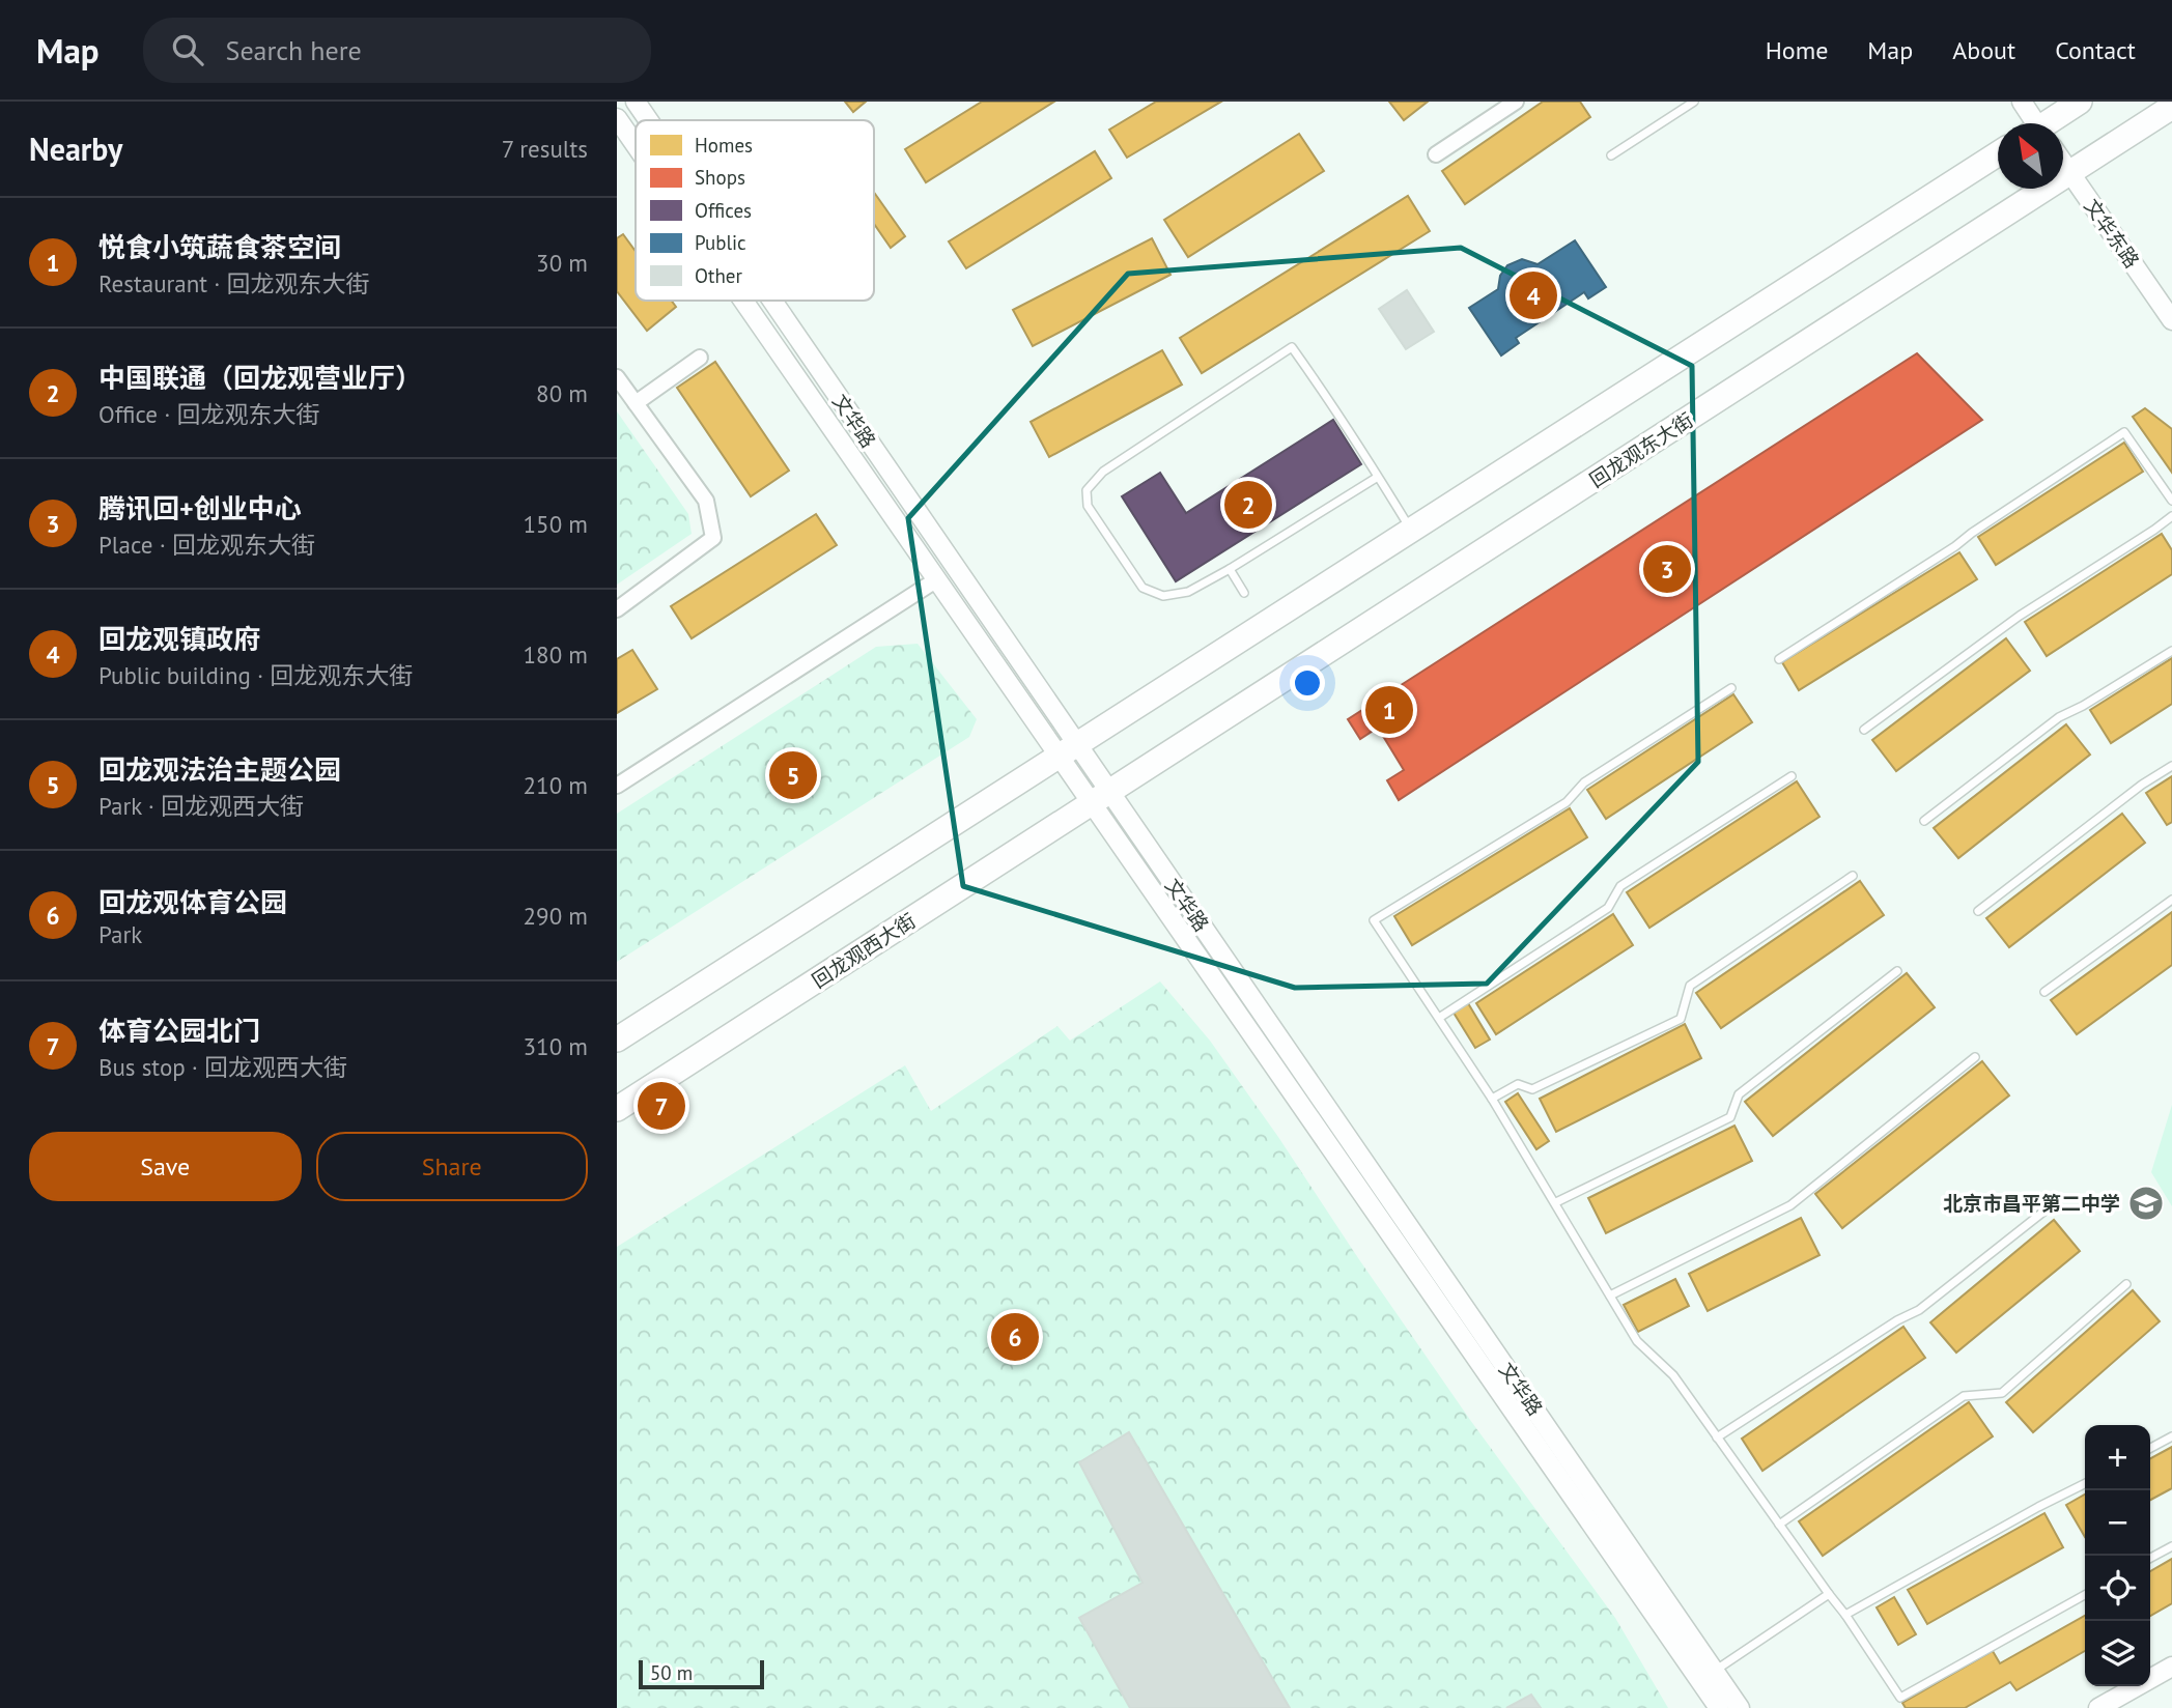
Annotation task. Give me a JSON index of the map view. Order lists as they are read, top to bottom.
{
  "streets": {
    "main road": ["回龙观东大街", "回龙观西大街"],
    "street": ["文华东路", "文华路"]
  },
  "crossings": [
    ["文华东路", "回龙观东大街"],
    ["文华路", "回龙观东大街"],
    ["文华路", "回龙观西大街"],
    ["回龙观东大街", "回龙观西大街"]
  ],
  "places": {
    "school or university": ["北京市昌平第二中学"]
  },
  "legend": [
    "Homes",
    "Shops",
    "Offices",
    "Public",
    "Other"
  ],
  "scale_bar": "50 m",
  "north": "top left",
  "page": {
    "header": "Map",
    "search": "Search here",
    "nav": [
      "Home",
      "Map",
      "About",
      "Contact"
    ],
    "heading": ["Nearby", "7 results"],
    "list": [
      {
        "mark": "1",
        "name": "悦食小筑蔬食茶空间",
        "note": "Restaurant · 回龙观东大街",
        "value": "30 m"
      },
      {
        "mark": "2",
        "name": "中国联通（回龙观营业厅）",
        "note": "Office · 回龙观东大街",
        "value": "80 m"
      },
      {
        "mark": "3",
        "name": "腾讯回+创业中心",
        "note": "Place · 回龙观东大街",
        "value": "150 m"
      },
      {
        "mark": "4",
        "name": "回龙观镇政府",
        "note": "Public building · 回龙观东大街",
        "value": "180 m"
      },
      {
        "mark": "5",
        "name": "回龙观法治主题公园",
        "note": "Park · 回龙观西大街",
        "value": "210 m"
      },
      {
        "mark": "6",
        "name": "回龙观体育公园",
        "note": "Park",
        "value": "290 m"
      },
      {
        "mark": "7",
        "name": "体育公园北门",
        "note": "Bus stop · 回龙观西大街",
        "value": "310 m"
      }
    ],
    "pins": [
      "4",
      "2",
      "3",
      "1",
      "5",
      "7",
      "6"
    ],
    "buttons": ["Save", "Share"],
    "map_buttons": ["+", "−"],
    "scale": "50 m"
  }
}
